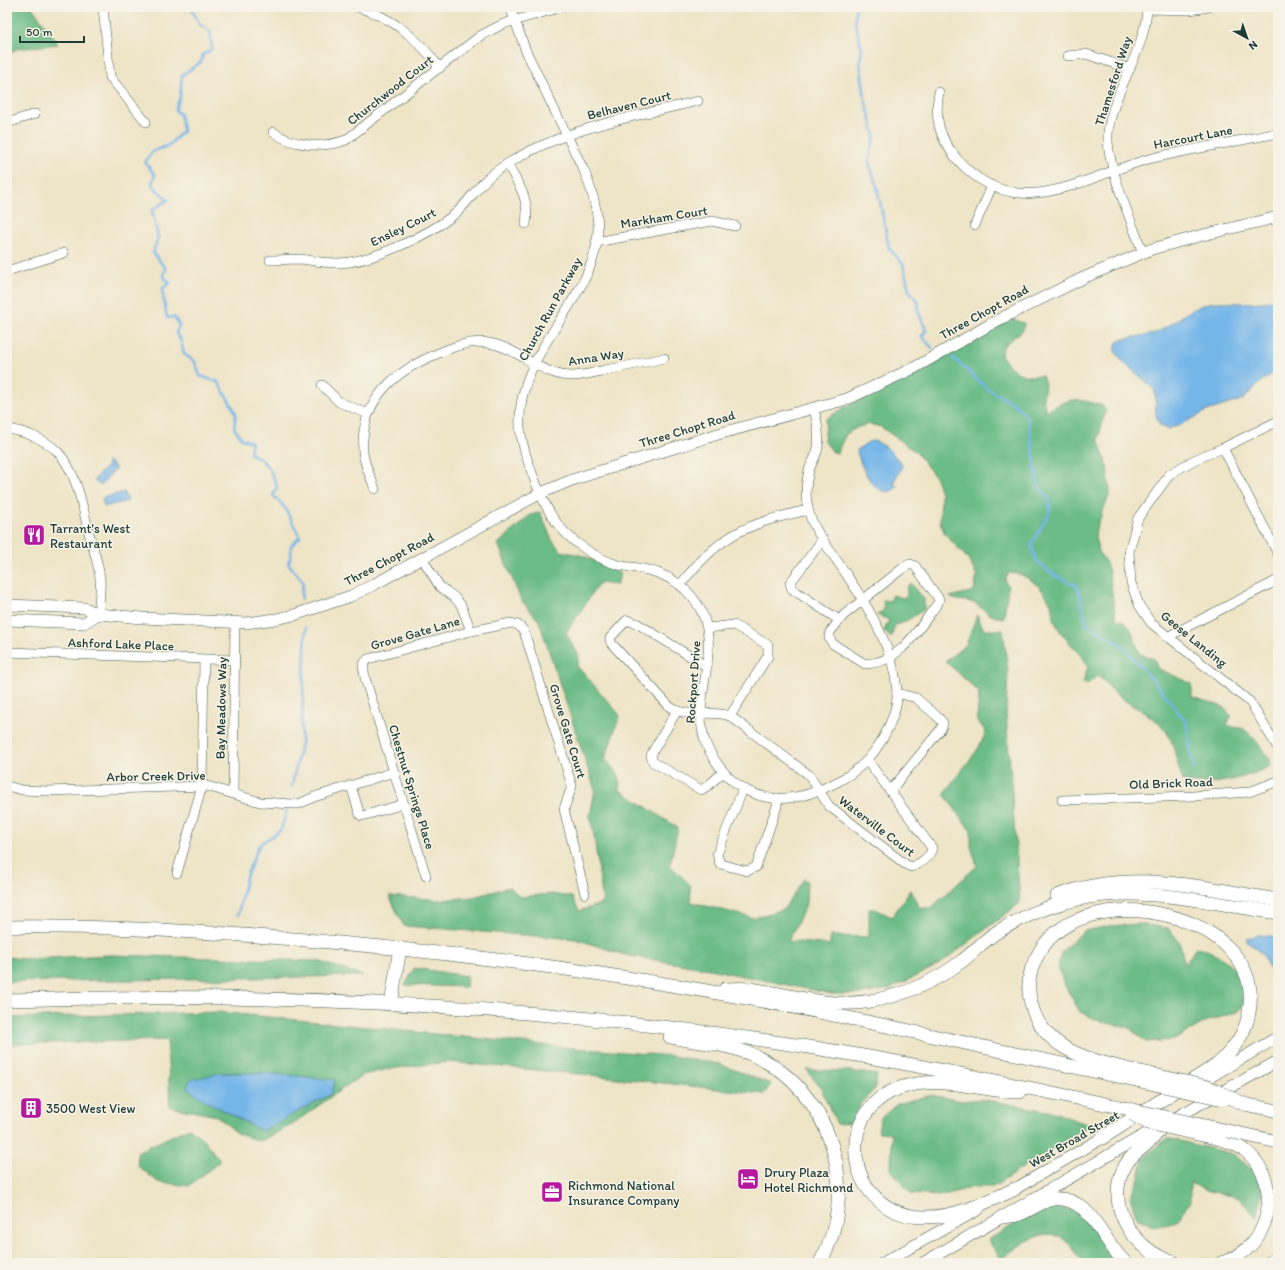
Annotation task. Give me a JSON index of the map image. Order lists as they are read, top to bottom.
{
  "streets": {
    "main road": ["Three Chopt Road", "West Broad Street"],
    "street": [
      "Thamesford Way",
      "Churchwood Court",
      "Belhaven Court",
      "Harcourt Lane",
      "Markham Court",
      "Ensley Court",
      "Church Run Parkway",
      "Anna Way",
      "Grove Gate Lane",
      "Geese Landing",
      "Ashford Lake Place",
      "Rockport Drive",
      "Bay Meadows Way",
      "Grove Gate Court",
      "Arbor Creek Drive",
      "Old Brick Road",
      "Chestnut Springs Place",
      "Waterville Court"
    ]
  },
  "crossings": [
    ["Thamesford Way", "Harcourt Lane"],
    ["Thamesford Way", "Three Chopt Road"],
    ["Churchwood Court", "Church Run Parkway"],
    ["Belhaven Court", "Ensley Court"],
    ["Belhaven Court", "Church Run Parkway"],
    ["Markham Court", "Church Run Parkway"],
    ["Ensley Court", "Church Run Parkway"],
    ["Church Run Parkway", "Three Chopt Road"],
    ["Church Run Parkway", "Anna Way"],
    ["Church Run Parkway", "Rockport Drive"],
    ["Three Chopt Road", "Rockport Drive"],
    ["Three Chopt Road", "Bay Meadows Way"],
    ["Grove Gate Lane", "Grove Gate Court"],
    ["Grove Gate Lane", "Chestnut Springs Place"],
    ["Ashford Lake Place", "Bay Meadows Way"],
    ["Rockport Drive", "Waterville Court"],
    ["Bay Meadows Way", "Arbor Creek Drive"],
    ["Arbor Creek Drive", "Chestnut Springs Place"]
  ],
  "places": {
    "restaurant": ["Tarrant's West Restaurant"],
    "building": ["3500 West View"],
    "hotel": ["Drury Plaza Hotel Richmond"],
    "office": ["Richmond National Insurance Company"]
  },
  "scale_bar": "50 m",
  "north": "bottom right"
}
